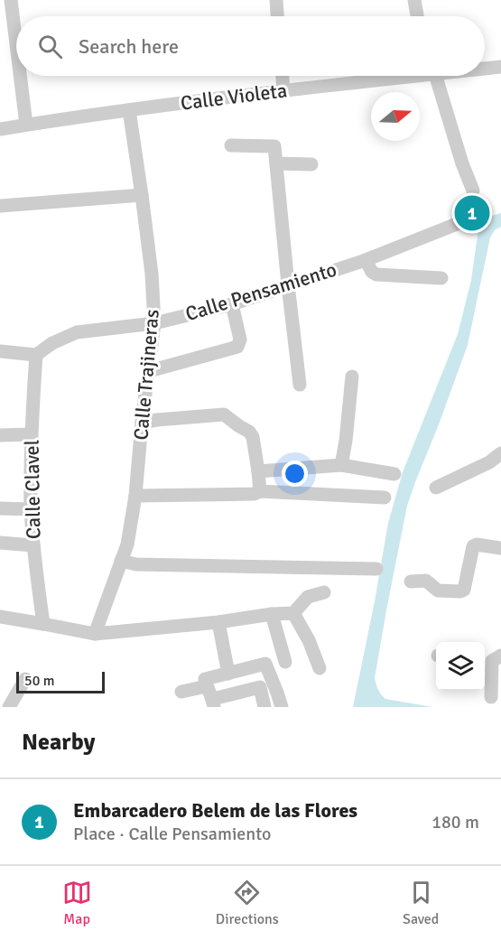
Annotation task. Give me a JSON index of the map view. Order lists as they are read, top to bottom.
{
  "streets": {
    "street": [
      "Calle Violeta",
      "Calle Pensamiento",
      "Calle Trajineras",
      "Calle Clavel"
    ]
  },
  "crossings": [
    ["Calle Violeta", "Calle Trajineras"],
    ["Calle Pensamiento", "Calle Trajineras"],
    ["Calle Pensamiento", "Calle Clavel"]
  ],
  "scale_bar": "50 m",
  "north": "right",
  "page": {
    "search": "Search here",
    "pins": "1",
    "scale": "50 m",
    "heading": "Nearby",
    "list": [
      {
        "mark": "1",
        "name": "Embarcadero Belem de las Flores",
        "note": "Place · Calle Pensamiento",
        "value": "180 m"
      }
    ],
    "nav": ["Map", "Directions", "Saved"]
  }
}
